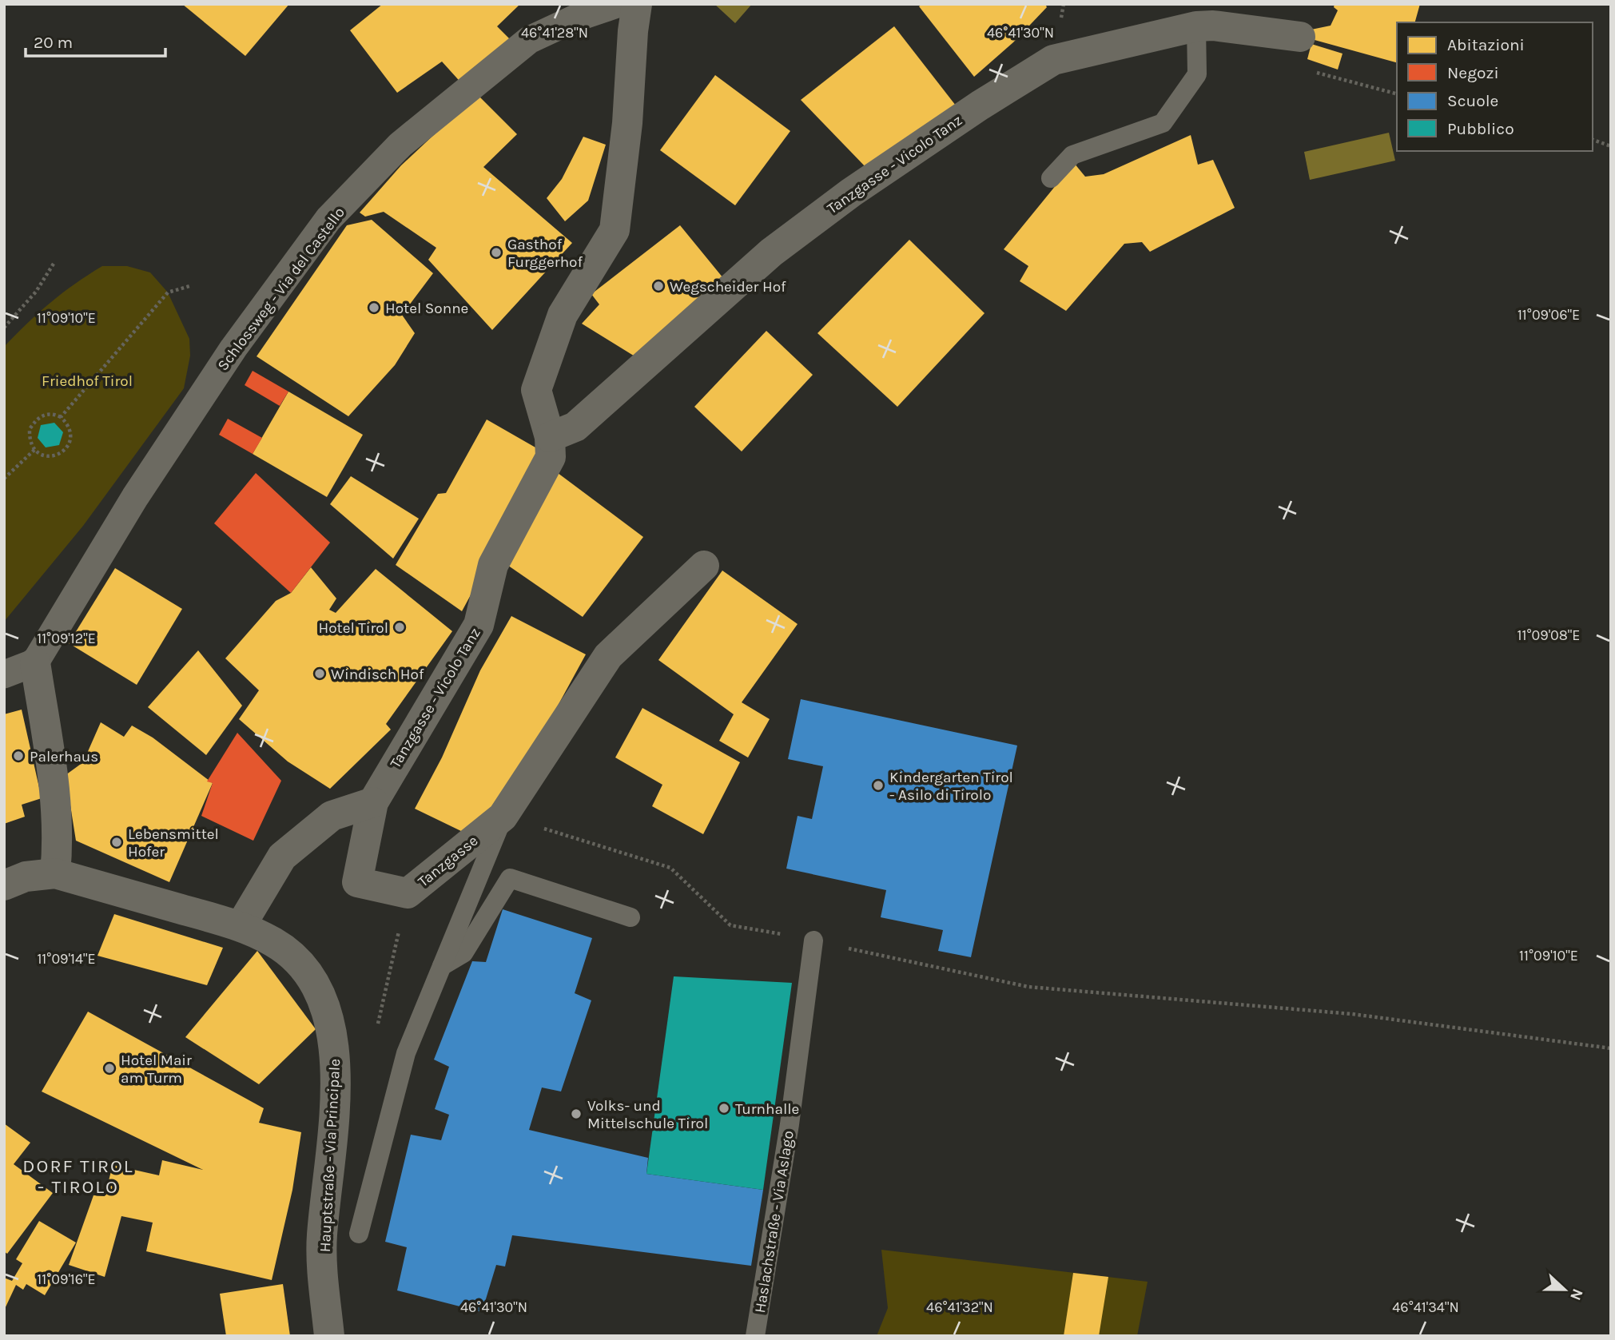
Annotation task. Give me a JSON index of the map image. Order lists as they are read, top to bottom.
{
  "streets": {
    "street": [
      "Tanzgasse - Vicolo Tanz",
      "Schlossweg - Via del Castello",
      "Tanzgasse",
      "Hauptstraße - Via Principale"
    ],
    "lane": ["Haslachstraße - Via Aslago"]
  },
  "crossings": [
    ["Tanzgasse - Vicolo Tanz", "Tanzgasse"]
  ],
  "districts": ["DORF TIROL - TIROLO"],
  "parks": ["Friedhof Tirol"],
  "places": [
    "Gasthof Furggerhof",
    "Wegscheider Hof",
    "Hotel Sonne",
    "Hotel Tirol",
    "Windisch Hof",
    "Palerhaus",
    "Kindergarten Tirol - Asilo di Tirolo",
    "Lebensmittel Hofer",
    "Hotel Mair am Turm",
    "Turnhalle",
    "Volks- und Mittelschule Tirol"
  ],
  "legend": [
    "Abitazioni",
    "Negozi",
    "Scuole",
    "Pubblico"
  ],
  "scale_bar": "20 m",
  "north": "right",
  "coordinates": [
    "46°41'28\"N",
    "46°41'30\"N",
    "11°09'06\"E",
    "11°09'10\"E",
    "11°09'08\"E",
    "11°09'12\"E",
    "11°09'14\"E",
    "11°09'16\"E",
    "46°41'32\"N",
    "46°41'34\"N"
  ]
}
